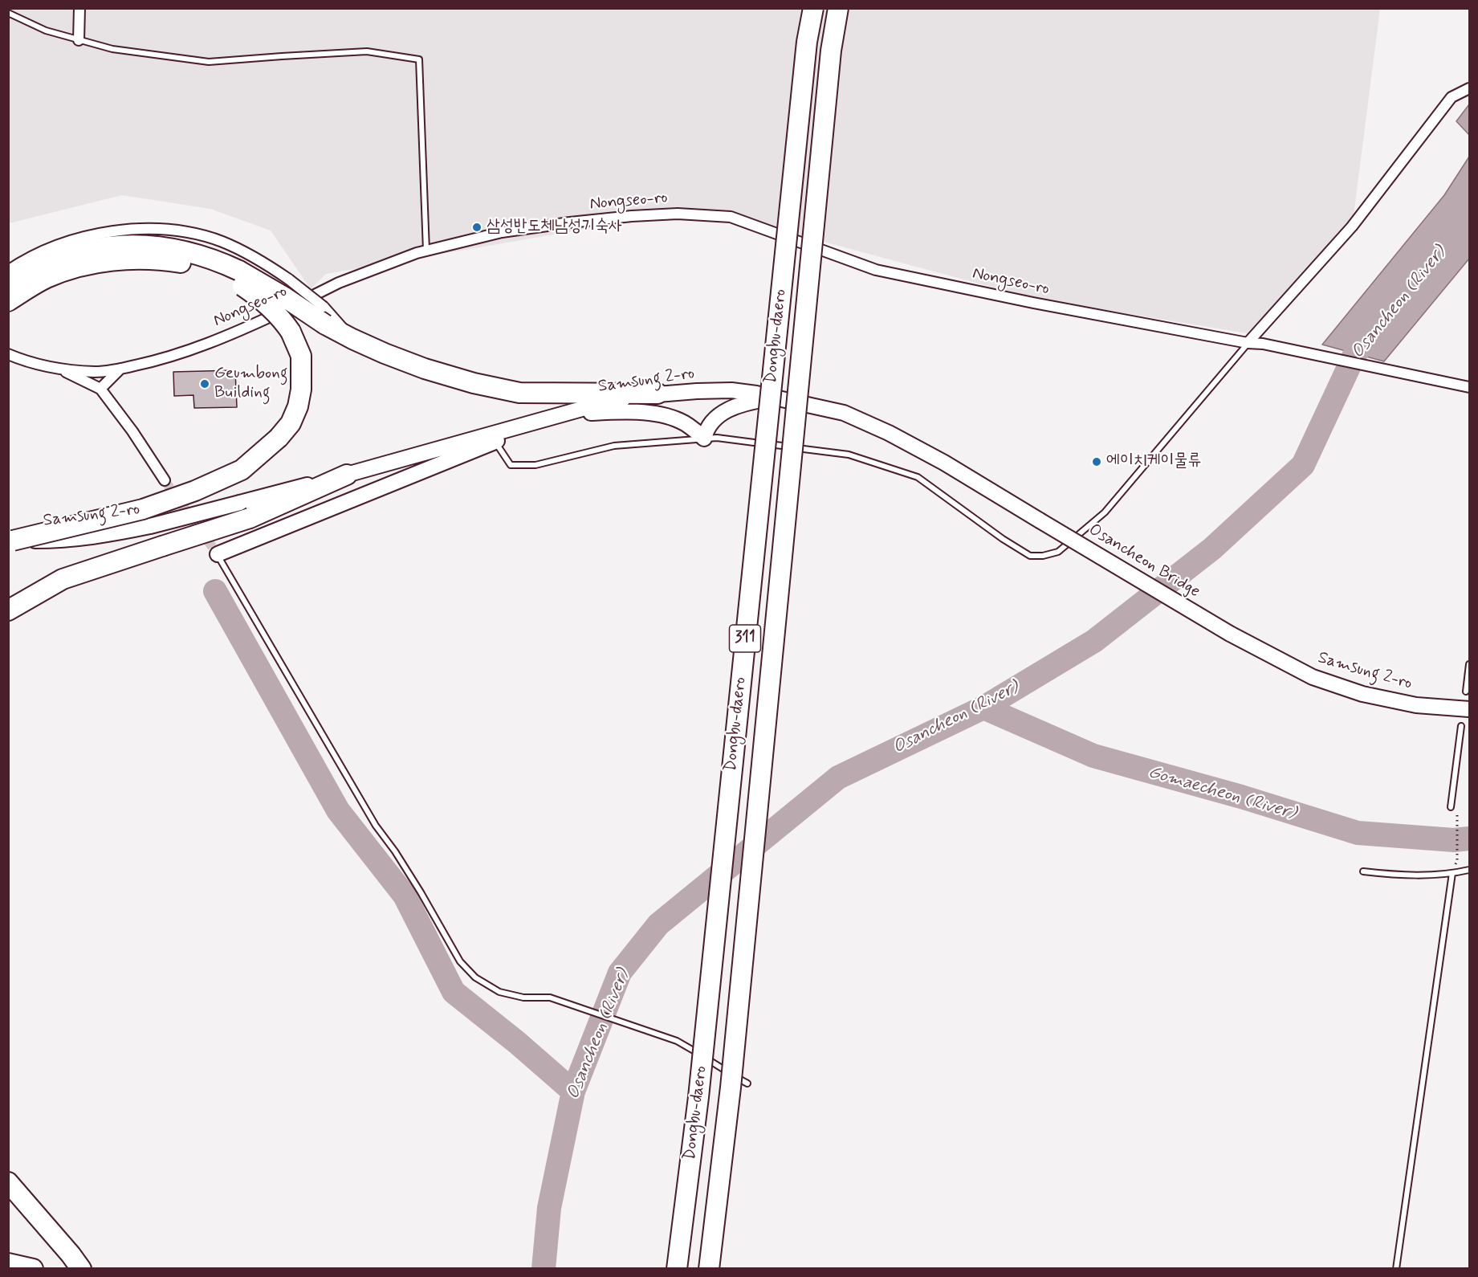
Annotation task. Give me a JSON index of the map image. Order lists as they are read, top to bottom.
{
  "streets": {
    "highway": ["Dongbu-daero", "311"],
    "main road": ["Samsung 2-ro", "Osancheon Bridge"],
    "street": ["Nongseo-ro"]
  },
  "crossings": [
    ["Samsung 2-ro", "Osancheon Bridge"]
  ],
  "water": ["Osancheon (River)", "Gomaecheon (River)"],
  "places": ["삼성반도체남성기숙사", "Geumbong Building", "에이치케이물류"]
}
